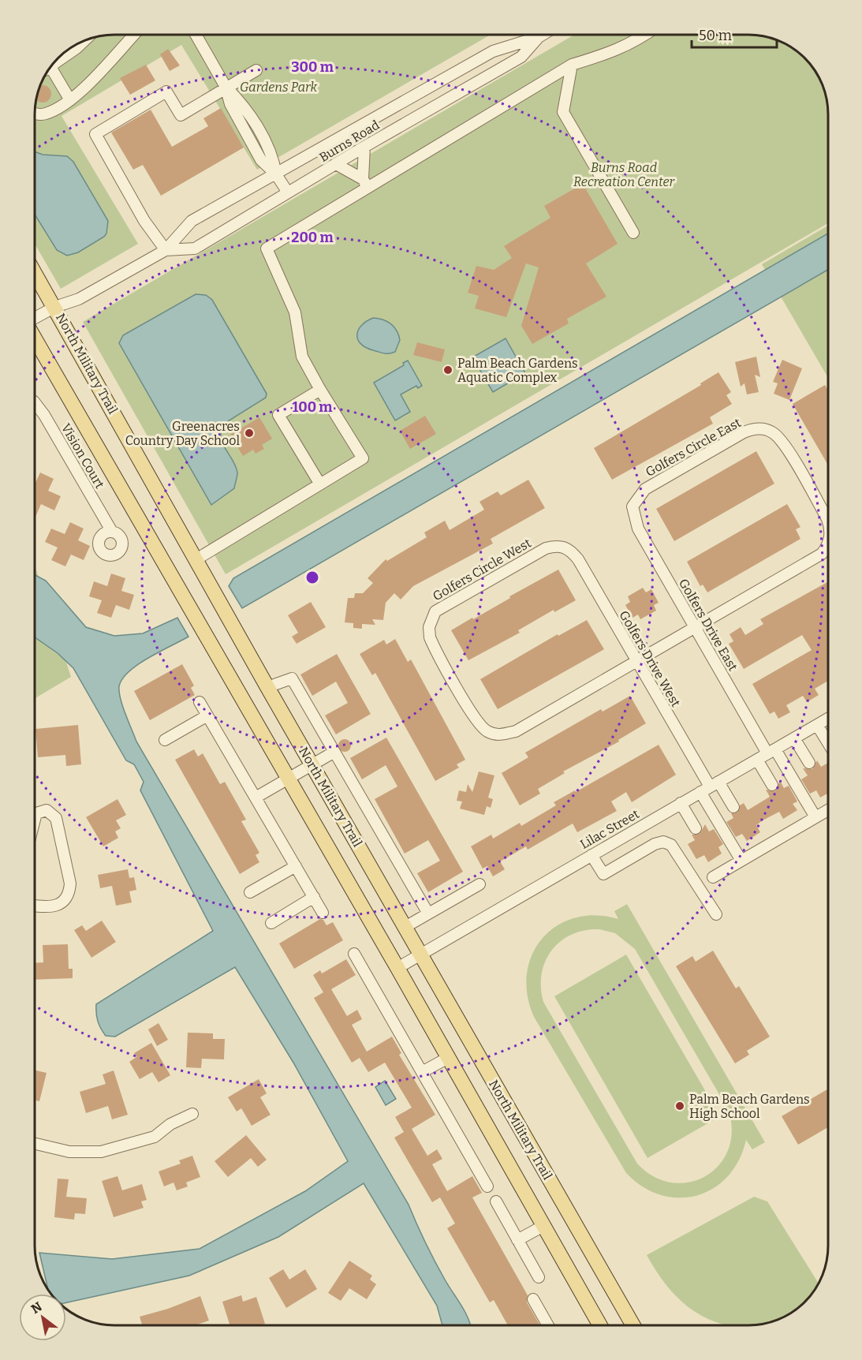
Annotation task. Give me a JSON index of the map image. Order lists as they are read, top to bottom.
{
  "streets": {
    "main road": ["North Military Trail"],
    "street": [
      "Burns Road",
      "Golfers Circle East",
      "Vision Court",
      "Golfers Circle West",
      "Golfers Drive East",
      "Golfers Drive West",
      "Lilac Street"
    ]
  },
  "crossings": [
    ["Burns Road", "North Military Trail"],
    ["North Military Trail", "Lilac Street"],
    ["Golfers Circle East", "Golfers Circle West"],
    ["Golfers Circle East", "Golfers Drive East"],
    ["Golfers Circle East", "Golfers Drive West"],
    ["Golfers Circle West", "Golfers Drive West"],
    ["Golfers Drive East", "Lilac Street"],
    ["Golfers Drive West", "Lilac Street"]
  ],
  "parks": ["Gardens Park", "Burns Road Recreation Center"],
  "places": ["Palm Beach Gardens Aquatic Complex", "Greenacres Country Day School", "Palm Beach Gardens High School"],
  "scale_bar": "50 m",
  "north": "top left",
  "rings": ["300 m", "200 m", "100 m"]
}
